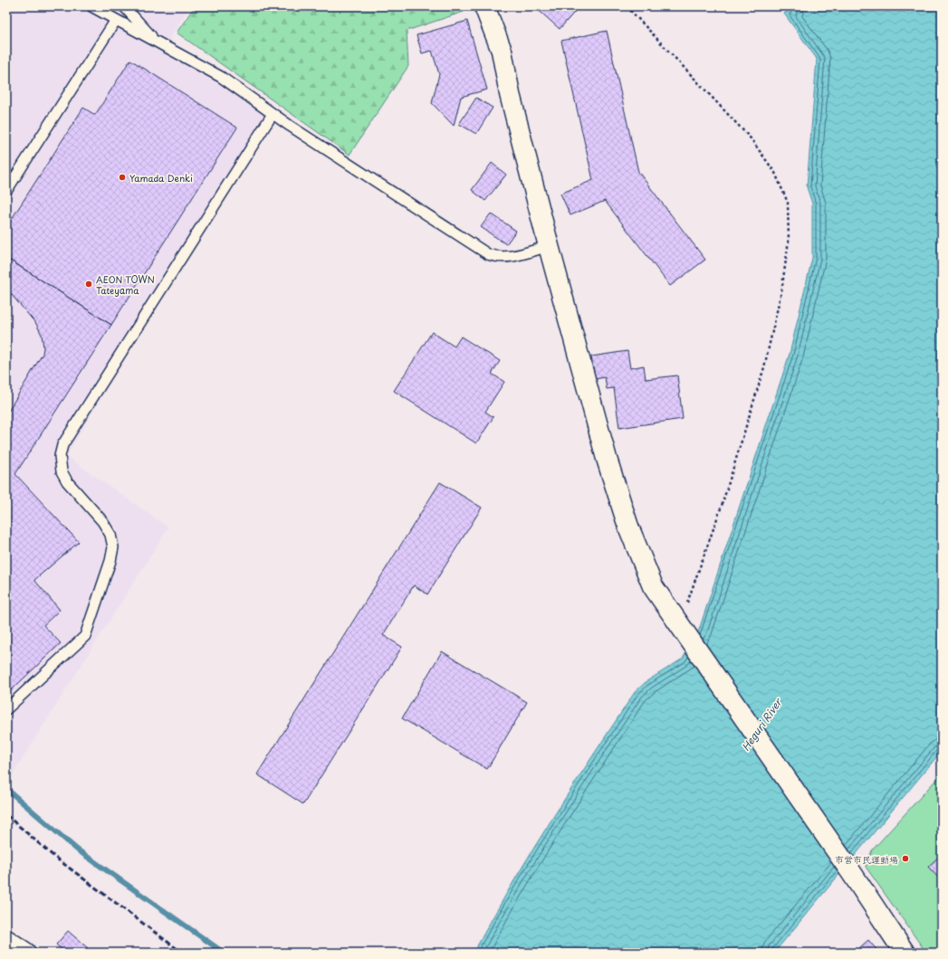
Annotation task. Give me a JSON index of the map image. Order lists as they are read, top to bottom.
{
  "water": ["Heguri River"],
  "places": ["Yamada Denki", "AEON TOWN Tateyama", "市営市民運動場"]
}
